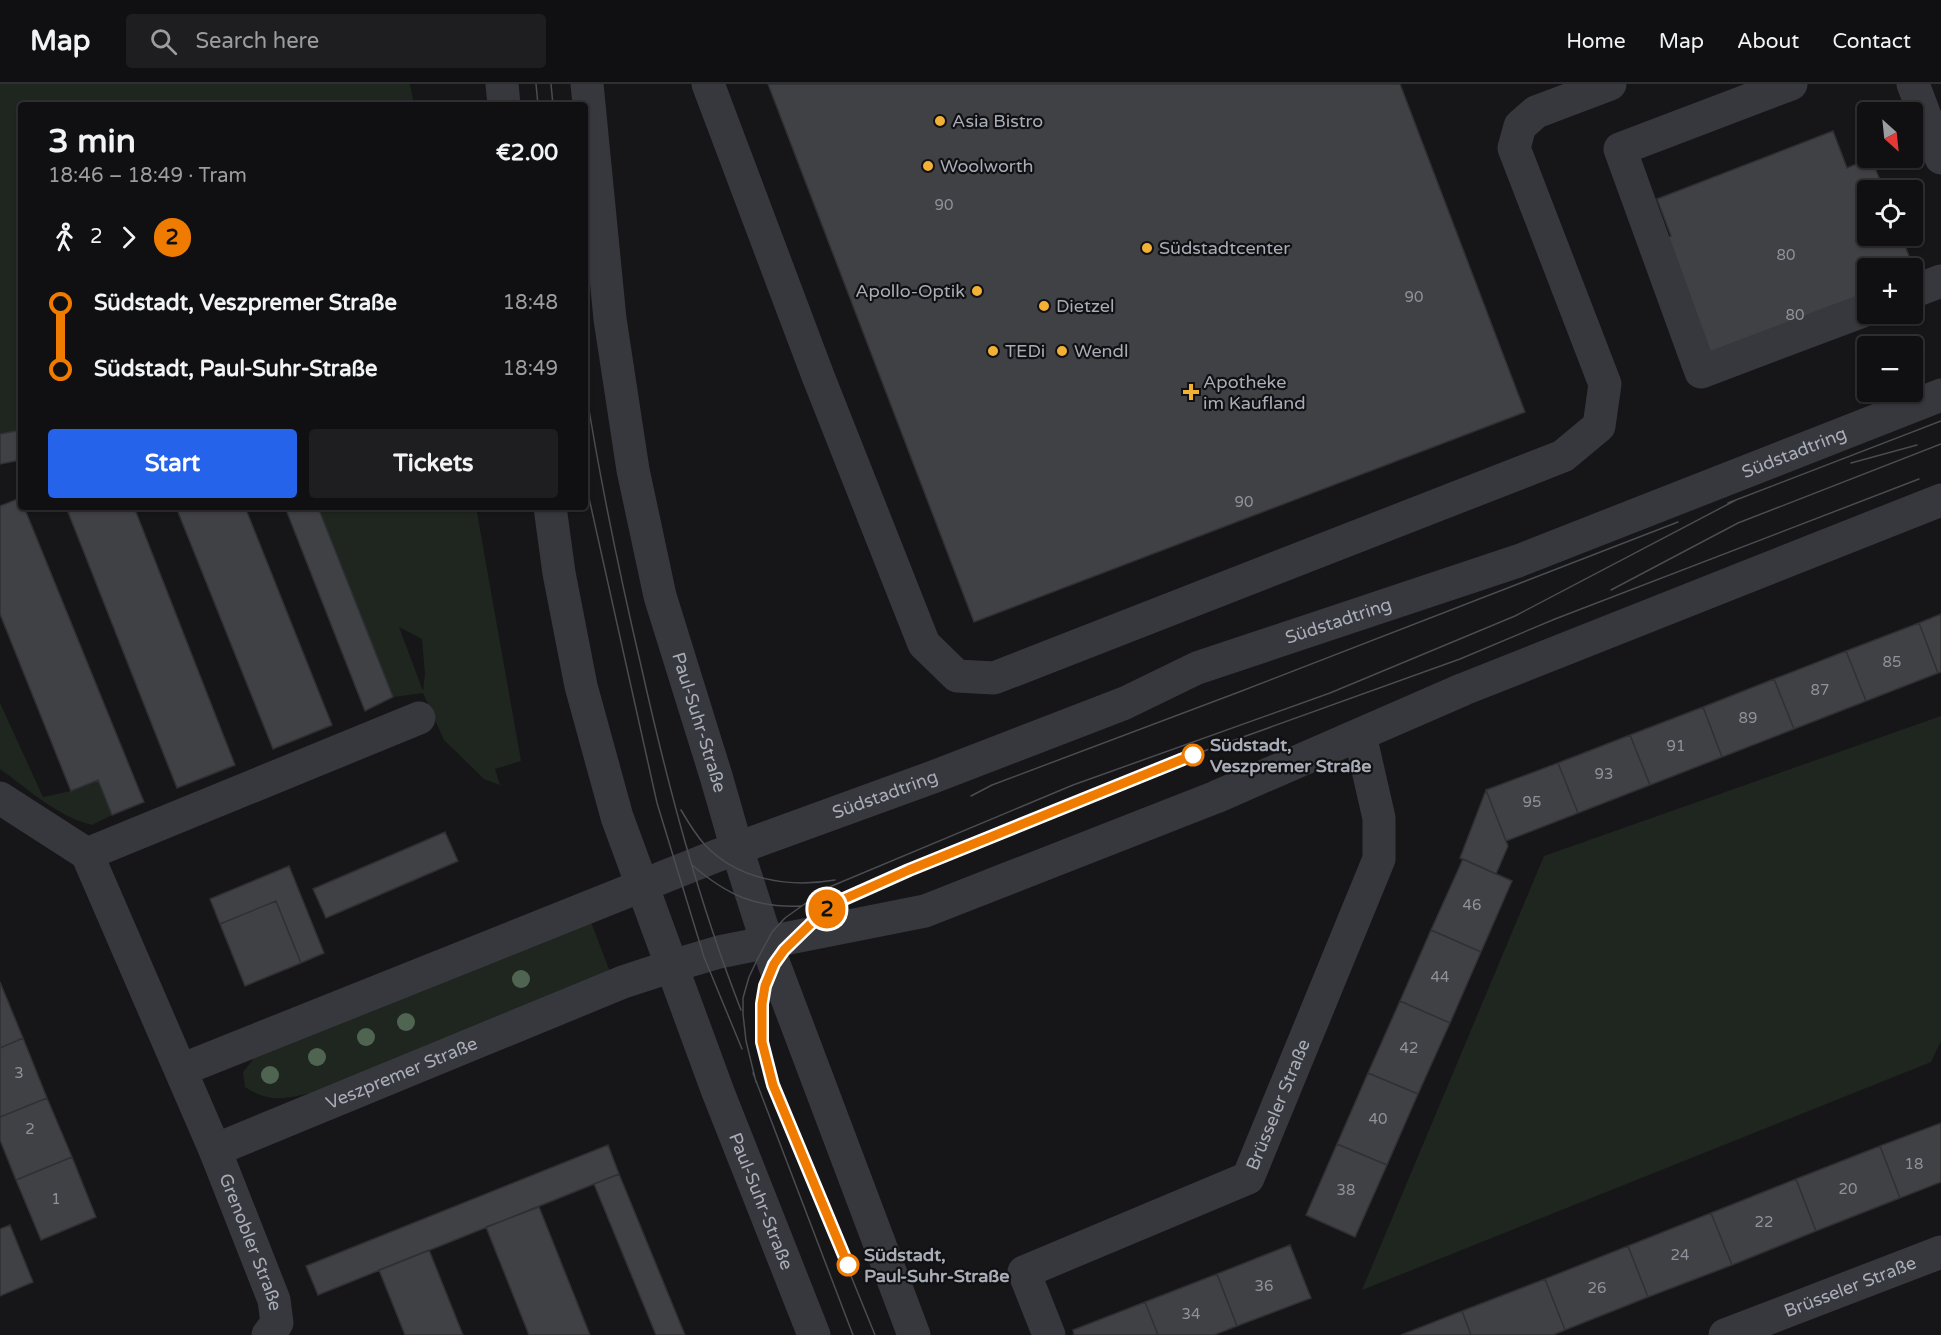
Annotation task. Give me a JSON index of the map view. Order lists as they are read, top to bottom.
{
  "streets": {
    "street": [
      "Südstadtring",
      "Paul-Suhr-Straße",
      "Veszpremer Straße",
      "Brüsseler Straße",
      "Grenobler Straße"
    ]
  },
  "crossings": [
    ["Südstadtring", "Paul-Suhr-Straße"],
    ["Paul-Suhr-Straße", "Veszpremer Straße"],
    ["Veszpremer Straße", "Grenobler Straße"]
  ],
  "places": {
    "other": [
      "Asia Bistro",
      "Woolworth",
      "Südstadtcenter",
      "Apollo-Optik",
      "Dietzel",
      "TEDi",
      "Wendl",
      "Südstadt, Veszpremer Straße",
      "Südstadt, Paul-Suhr-Straße"
    ],
    "health": ["Apotheke im Kaufland"]
  },
  "lines": ["tram line 2"],
  "house_numbers": [
    "90",
    "80",
    "90",
    "80",
    "90",
    "85",
    "87",
    "89",
    "91",
    "93",
    "95",
    "46",
    "44",
    "42",
    "3",
    "40",
    "2",
    "18",
    "20",
    "38",
    "1",
    "22",
    "24",
    "36",
    "26",
    "34"
  ],
  "north": "bottom right",
  "page": {
    "header": "Map",
    "search": "Search here",
    "nav": [
      "Home",
      "Map",
      "About",
      "Contact"
    ],
    "on_map": "2",
    "map_buttons": ["+", "−"],
    "heading": ["3 min", "18:46 – 18:49 · Tram", "€2.00"],
    "legs": ["2", "2"],
    "list": [
      {
        "name": "Südstadt, Veszpremer Straße",
        "value": "18:48"
      },
      {
        "name": "Südstadt, Paul-Suhr-Straße",
        "value": "18:49"
      }
    ],
    "buttons": ["Start", "Tickets"]
  }
}
